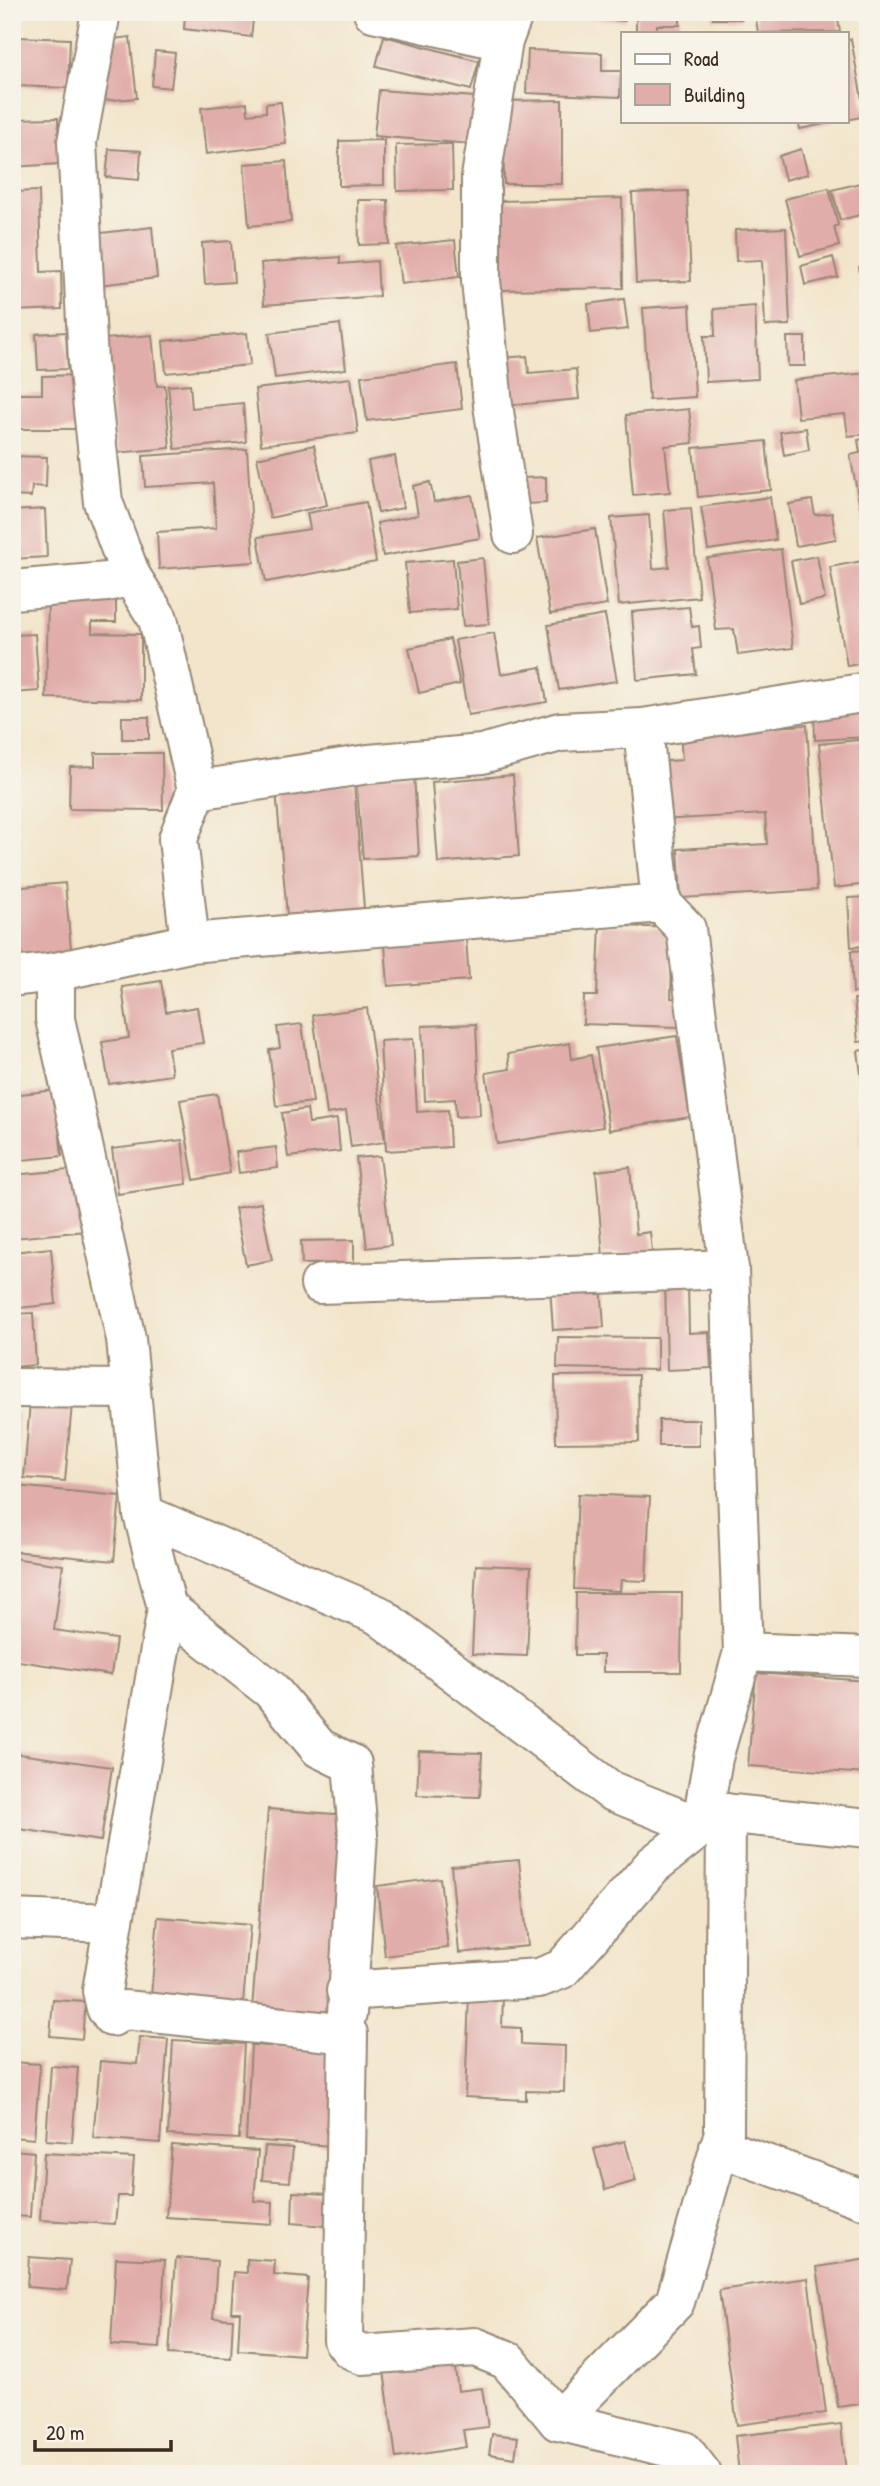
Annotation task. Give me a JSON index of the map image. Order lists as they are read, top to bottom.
{
  "legend": ["Road", "Building"],
  "scale_bar": "20 m"
}
